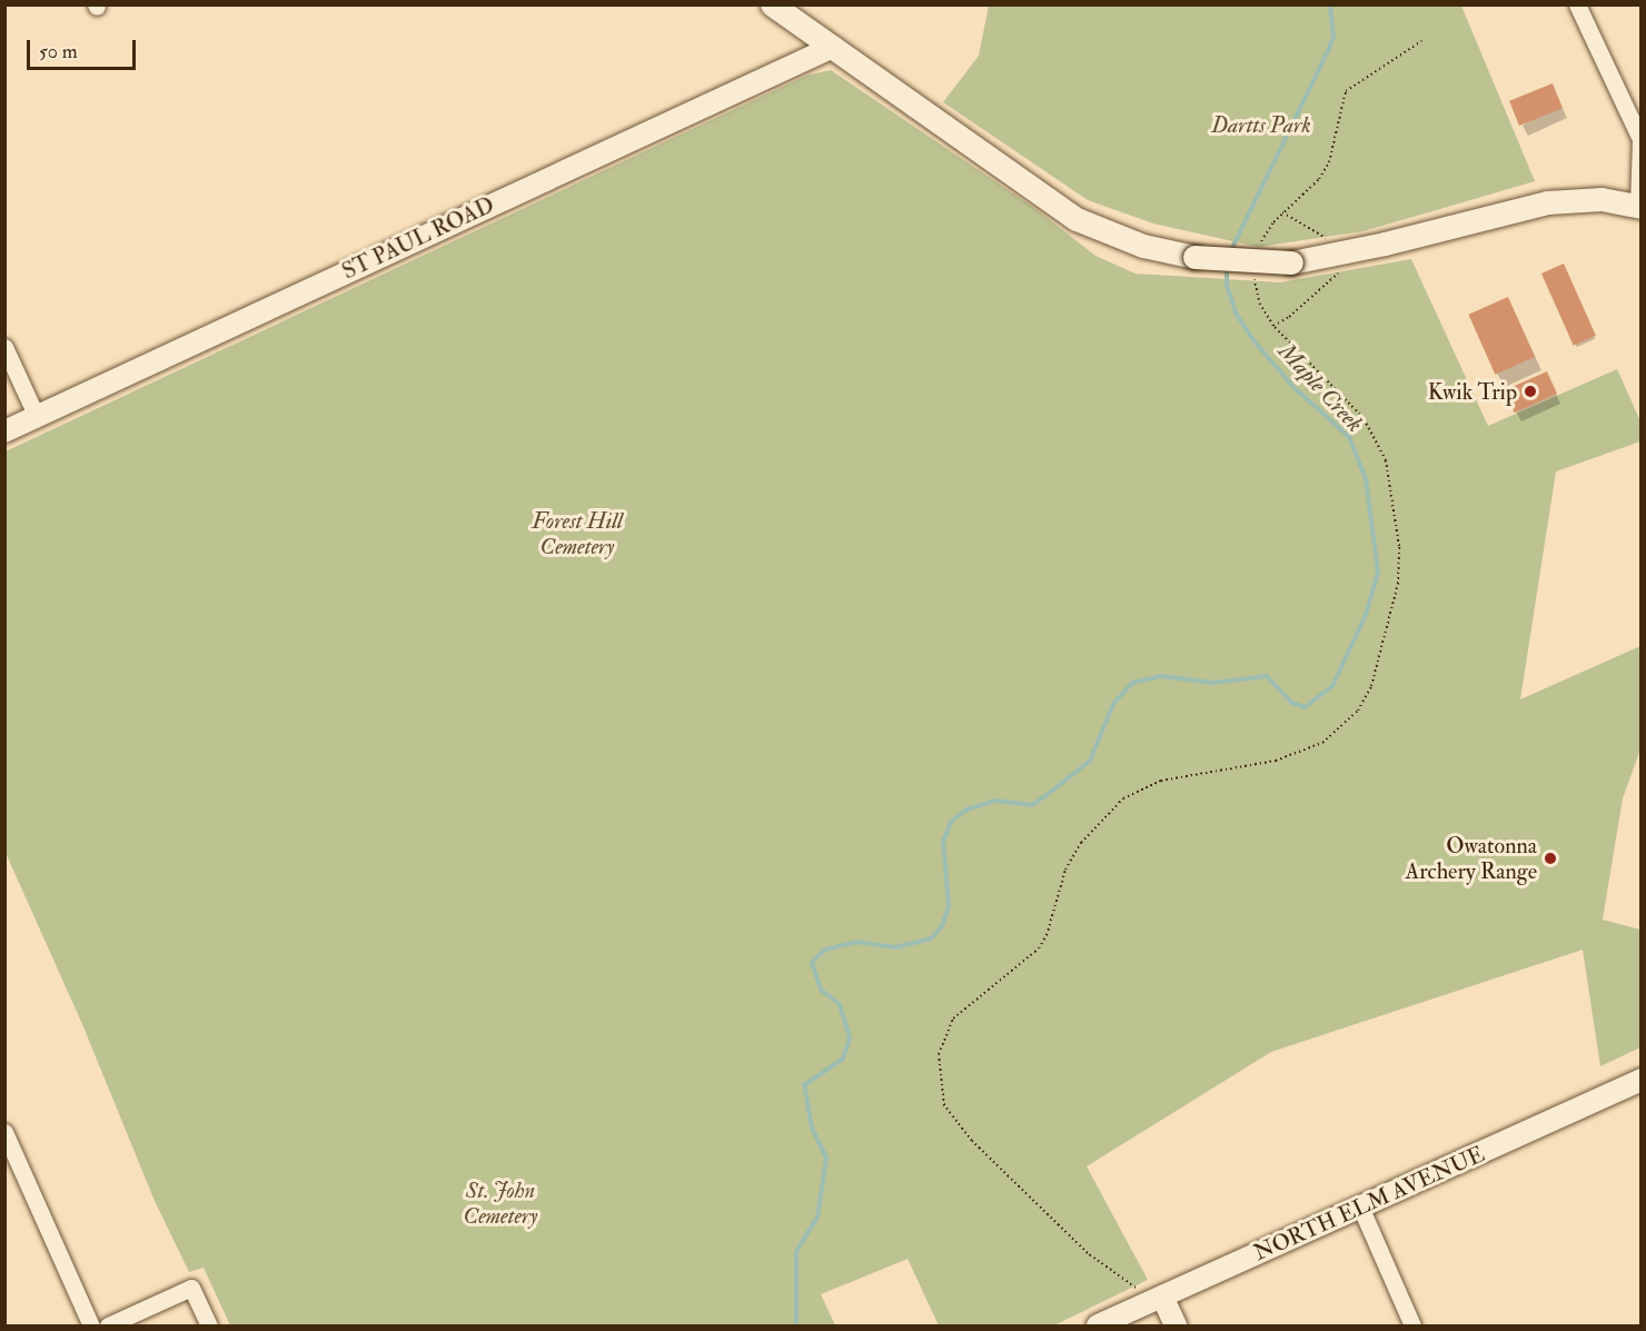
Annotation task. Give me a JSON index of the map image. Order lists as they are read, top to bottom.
{
  "streets": {
    "street": ["ST PAUL ROAD", "NORTH ELM AVENUE"]
  },
  "water": ["Maple Creek"],
  "parks": ["Dartts Park", "Forest Hill Cemetery", "St. John Cemetery"],
  "places": ["Kwik Trip", "Owatonna Archery Range"],
  "scale_bar": "50 m"
}
